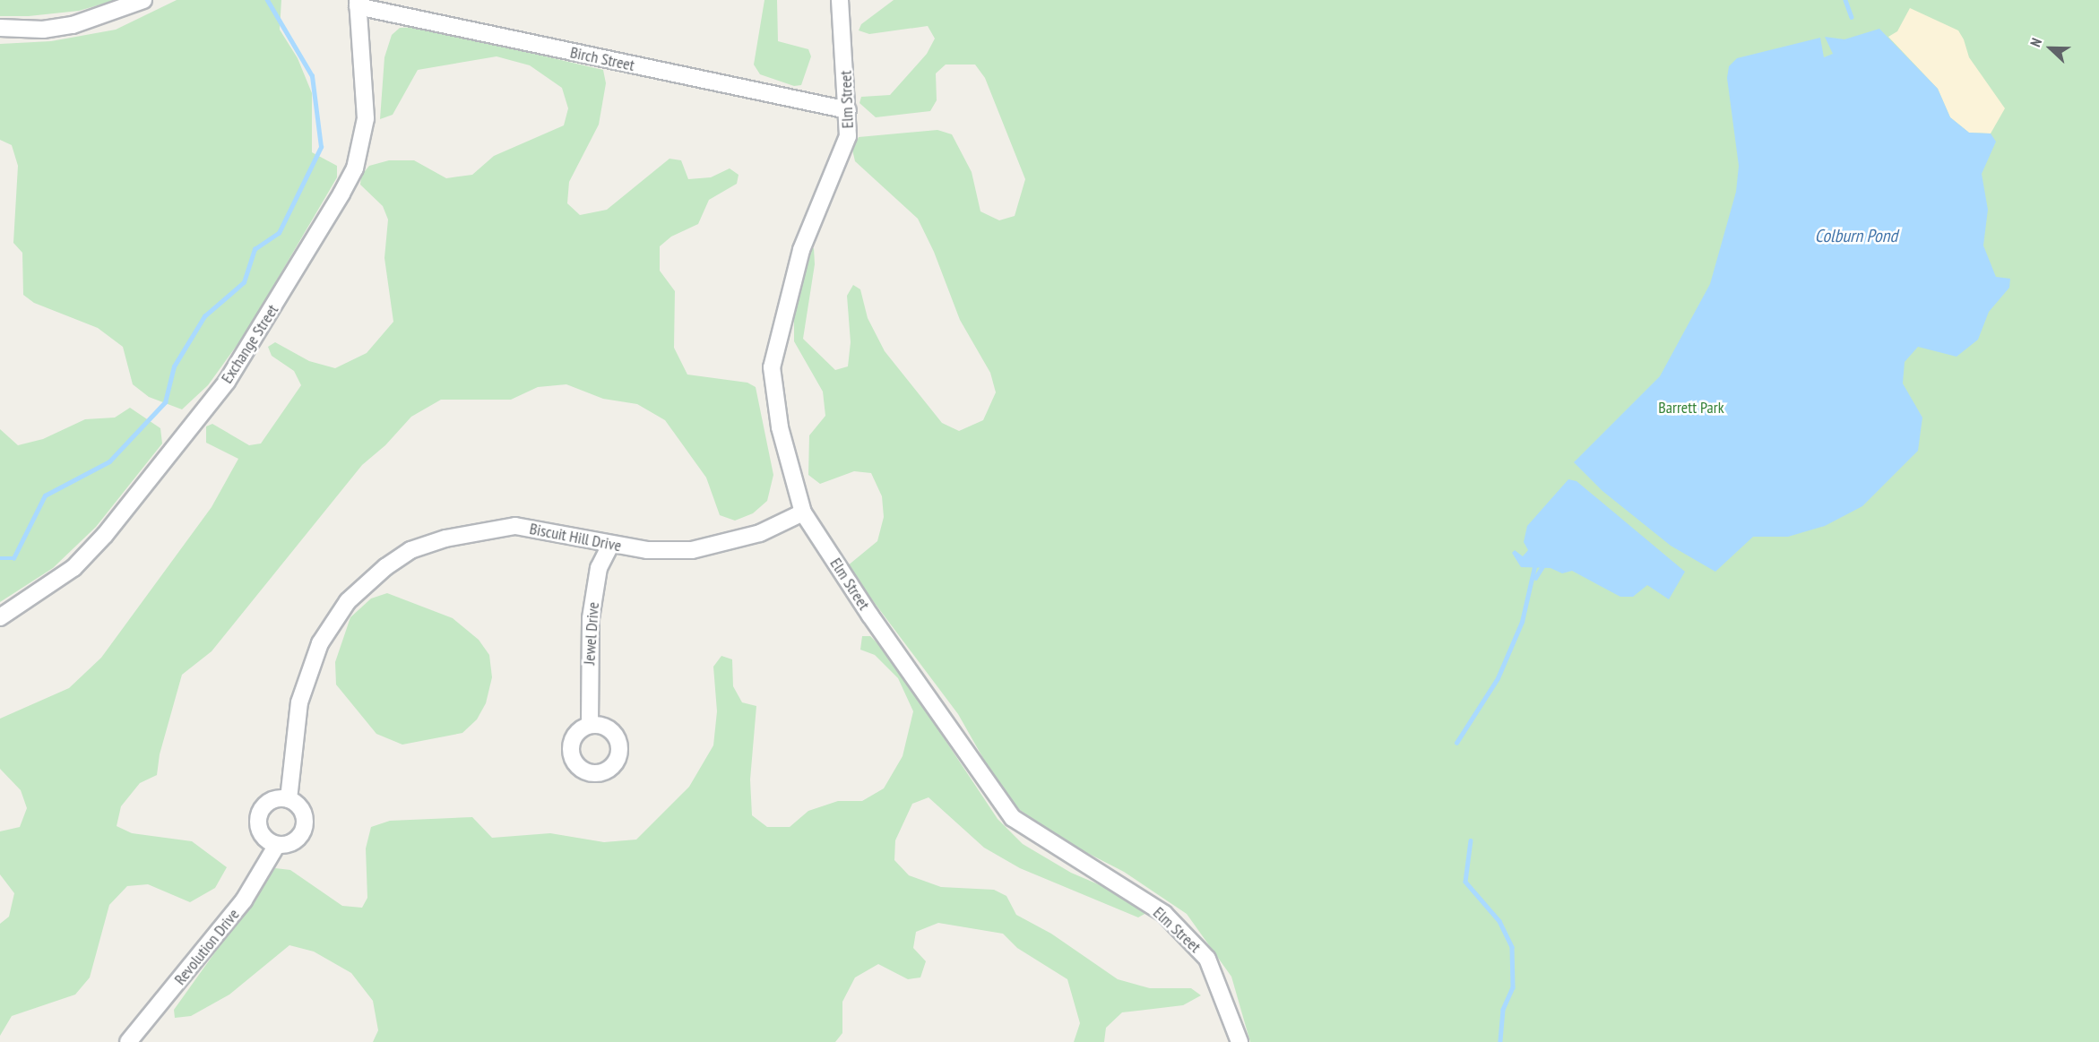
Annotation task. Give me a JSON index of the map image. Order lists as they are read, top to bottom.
{
  "streets": {
    "street": [
      "Birch Street",
      "Elm Street",
      "Exchange Street",
      "Biscuit Hill Drive",
      "Jewel Drive",
      "Revolution Drive"
    ]
  },
  "crossings": [
    ["Birch Street", "Elm Street"],
    ["Birch Street", "Exchange Street"],
    ["Elm Street", "Biscuit Hill Drive"],
    ["Biscuit Hill Drive", "Jewel Drive"],
    ["Biscuit Hill Drive", "Revolution Drive"]
  ],
  "water": ["Colburn Pond"],
  "parks": ["Barrett Park"],
  "north": "left"
}
